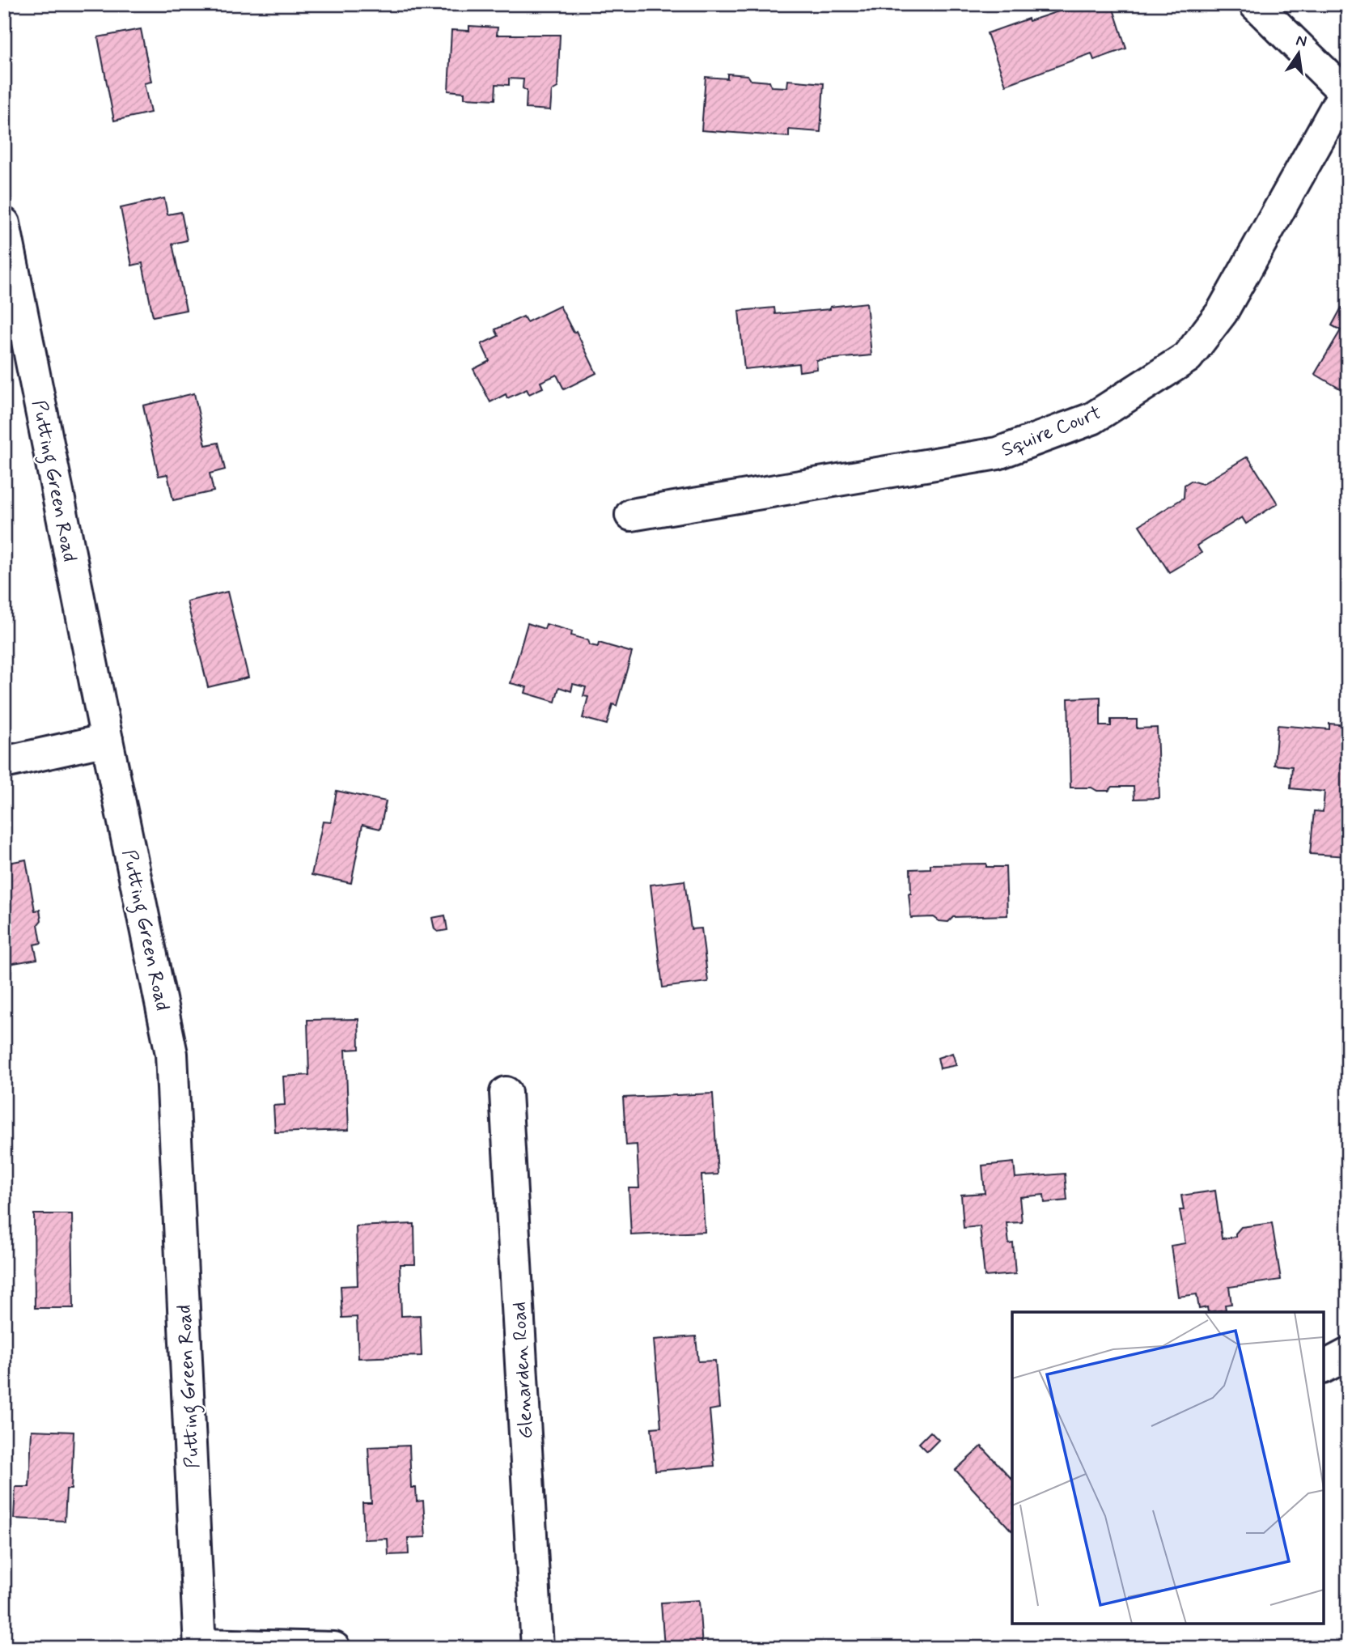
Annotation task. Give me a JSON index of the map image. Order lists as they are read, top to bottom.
{
  "streets": {
    "street": ["Squire Court", "Putting Green Road", "Glenarden Road"]
  },
  "north": "top"
}
